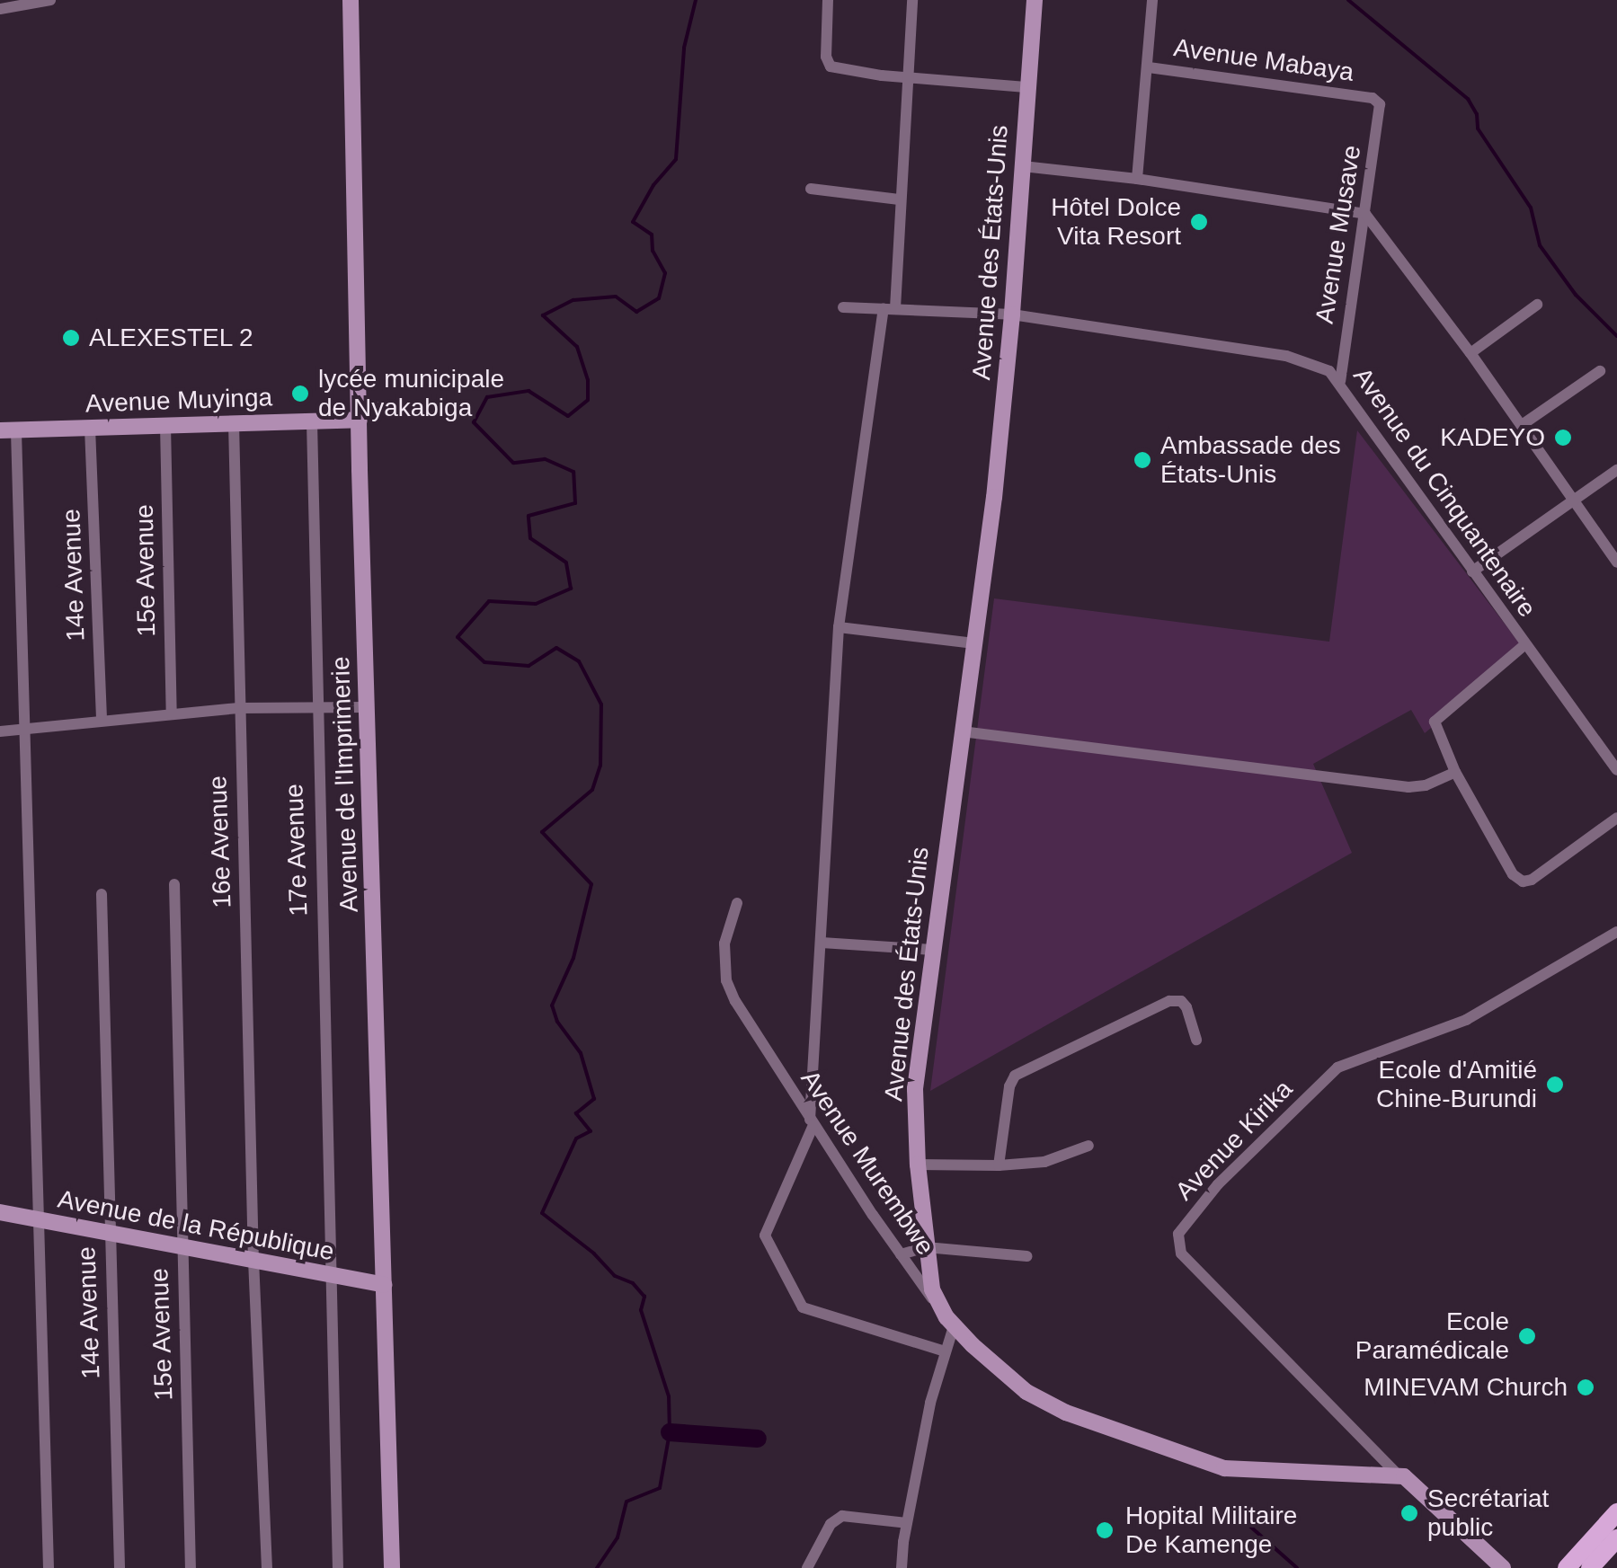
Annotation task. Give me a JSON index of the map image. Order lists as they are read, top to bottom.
{
  "streets": {
    "street": [
      "Avenue Mabaya",
      "Avenue Musave",
      "Avenue des États-Unis",
      "Avenue Muyinga",
      "Avenue du Cinquantenaire",
      "15e Avenue",
      "14e Avenue",
      "Avenue de l'Imprimerie",
      "16e Avenue",
      "17e Avenue",
      "Avenue Kirika",
      "Avenue Murembwe",
      "Avenue de la République"
    ]
  },
  "crossings": [
    ["Avenue Mabaya", "Avenue Musave"],
    ["Avenue Musave", "Avenue du Cinquantenaire"],
    ["Avenue des États-Unis", "Avenue du Cinquantenaire"],
    ["Avenue des États-Unis", "Avenue Kirika"],
    ["Avenue des États-Unis", "Avenue Murembwe"],
    ["Avenue Muyinga", "15e Avenue"],
    ["Avenue Muyinga", "14e Avenue"],
    ["Avenue Muyinga", "Avenue de l'Imprimerie"],
    ["Avenue Muyinga", "16e Avenue"],
    ["Avenue Muyinga", "17e Avenue"],
    ["15e Avenue", "Avenue de la République"],
    ["14e Avenue", "Avenue de la République"],
    ["Avenue de l'Imprimerie", "Avenue de la République"],
    ["16e Avenue", "Avenue de la République"],
    ["17e Avenue", "Avenue de la République"]
  ],
  "places": [
    "Hôtel Dolce Vita Resort",
    "ALEXESTEL 2",
    "lycée municipale de Nyakabiga",
    "KADEYO",
    "Ambassade des États-Unis",
    "Ecole d'Amitié Chine-Burundi",
    "Ecole Paramédicale",
    "MINEVAM Church",
    "Secrétariat public",
    "Hopital Militaire De Kamenge"
  ]
}
